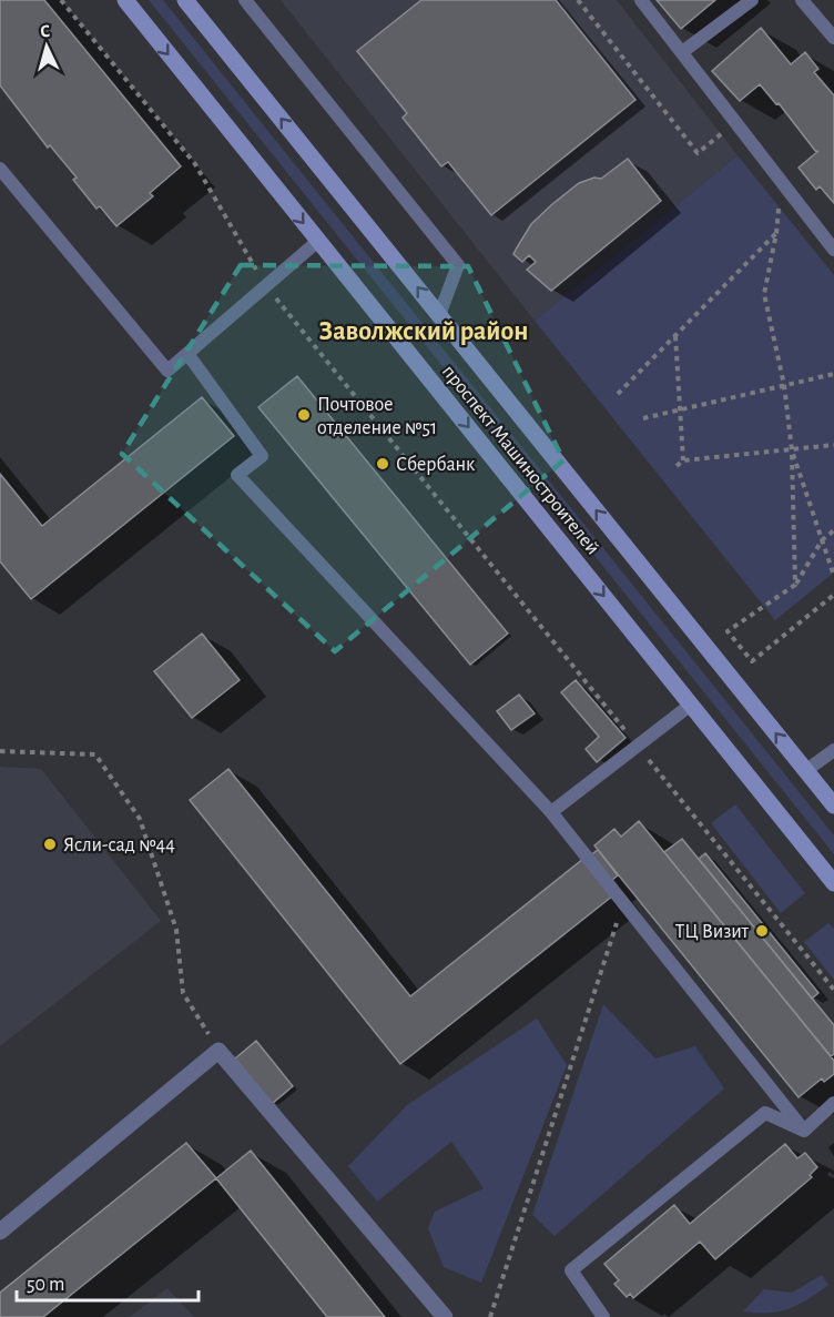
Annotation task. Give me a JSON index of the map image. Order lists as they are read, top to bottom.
{
  "streets": {
    "main road": ["проспект Машиностроителей"]
  },
  "districts": ["Заволжский район"],
  "places": [
    "Почтовое отделение №51",
    "Сбербанк",
    "Ясли-сад №44",
    "ТЦ Визит"
  ],
  "scale_bar": "50 m",
  "north": "top"
}
